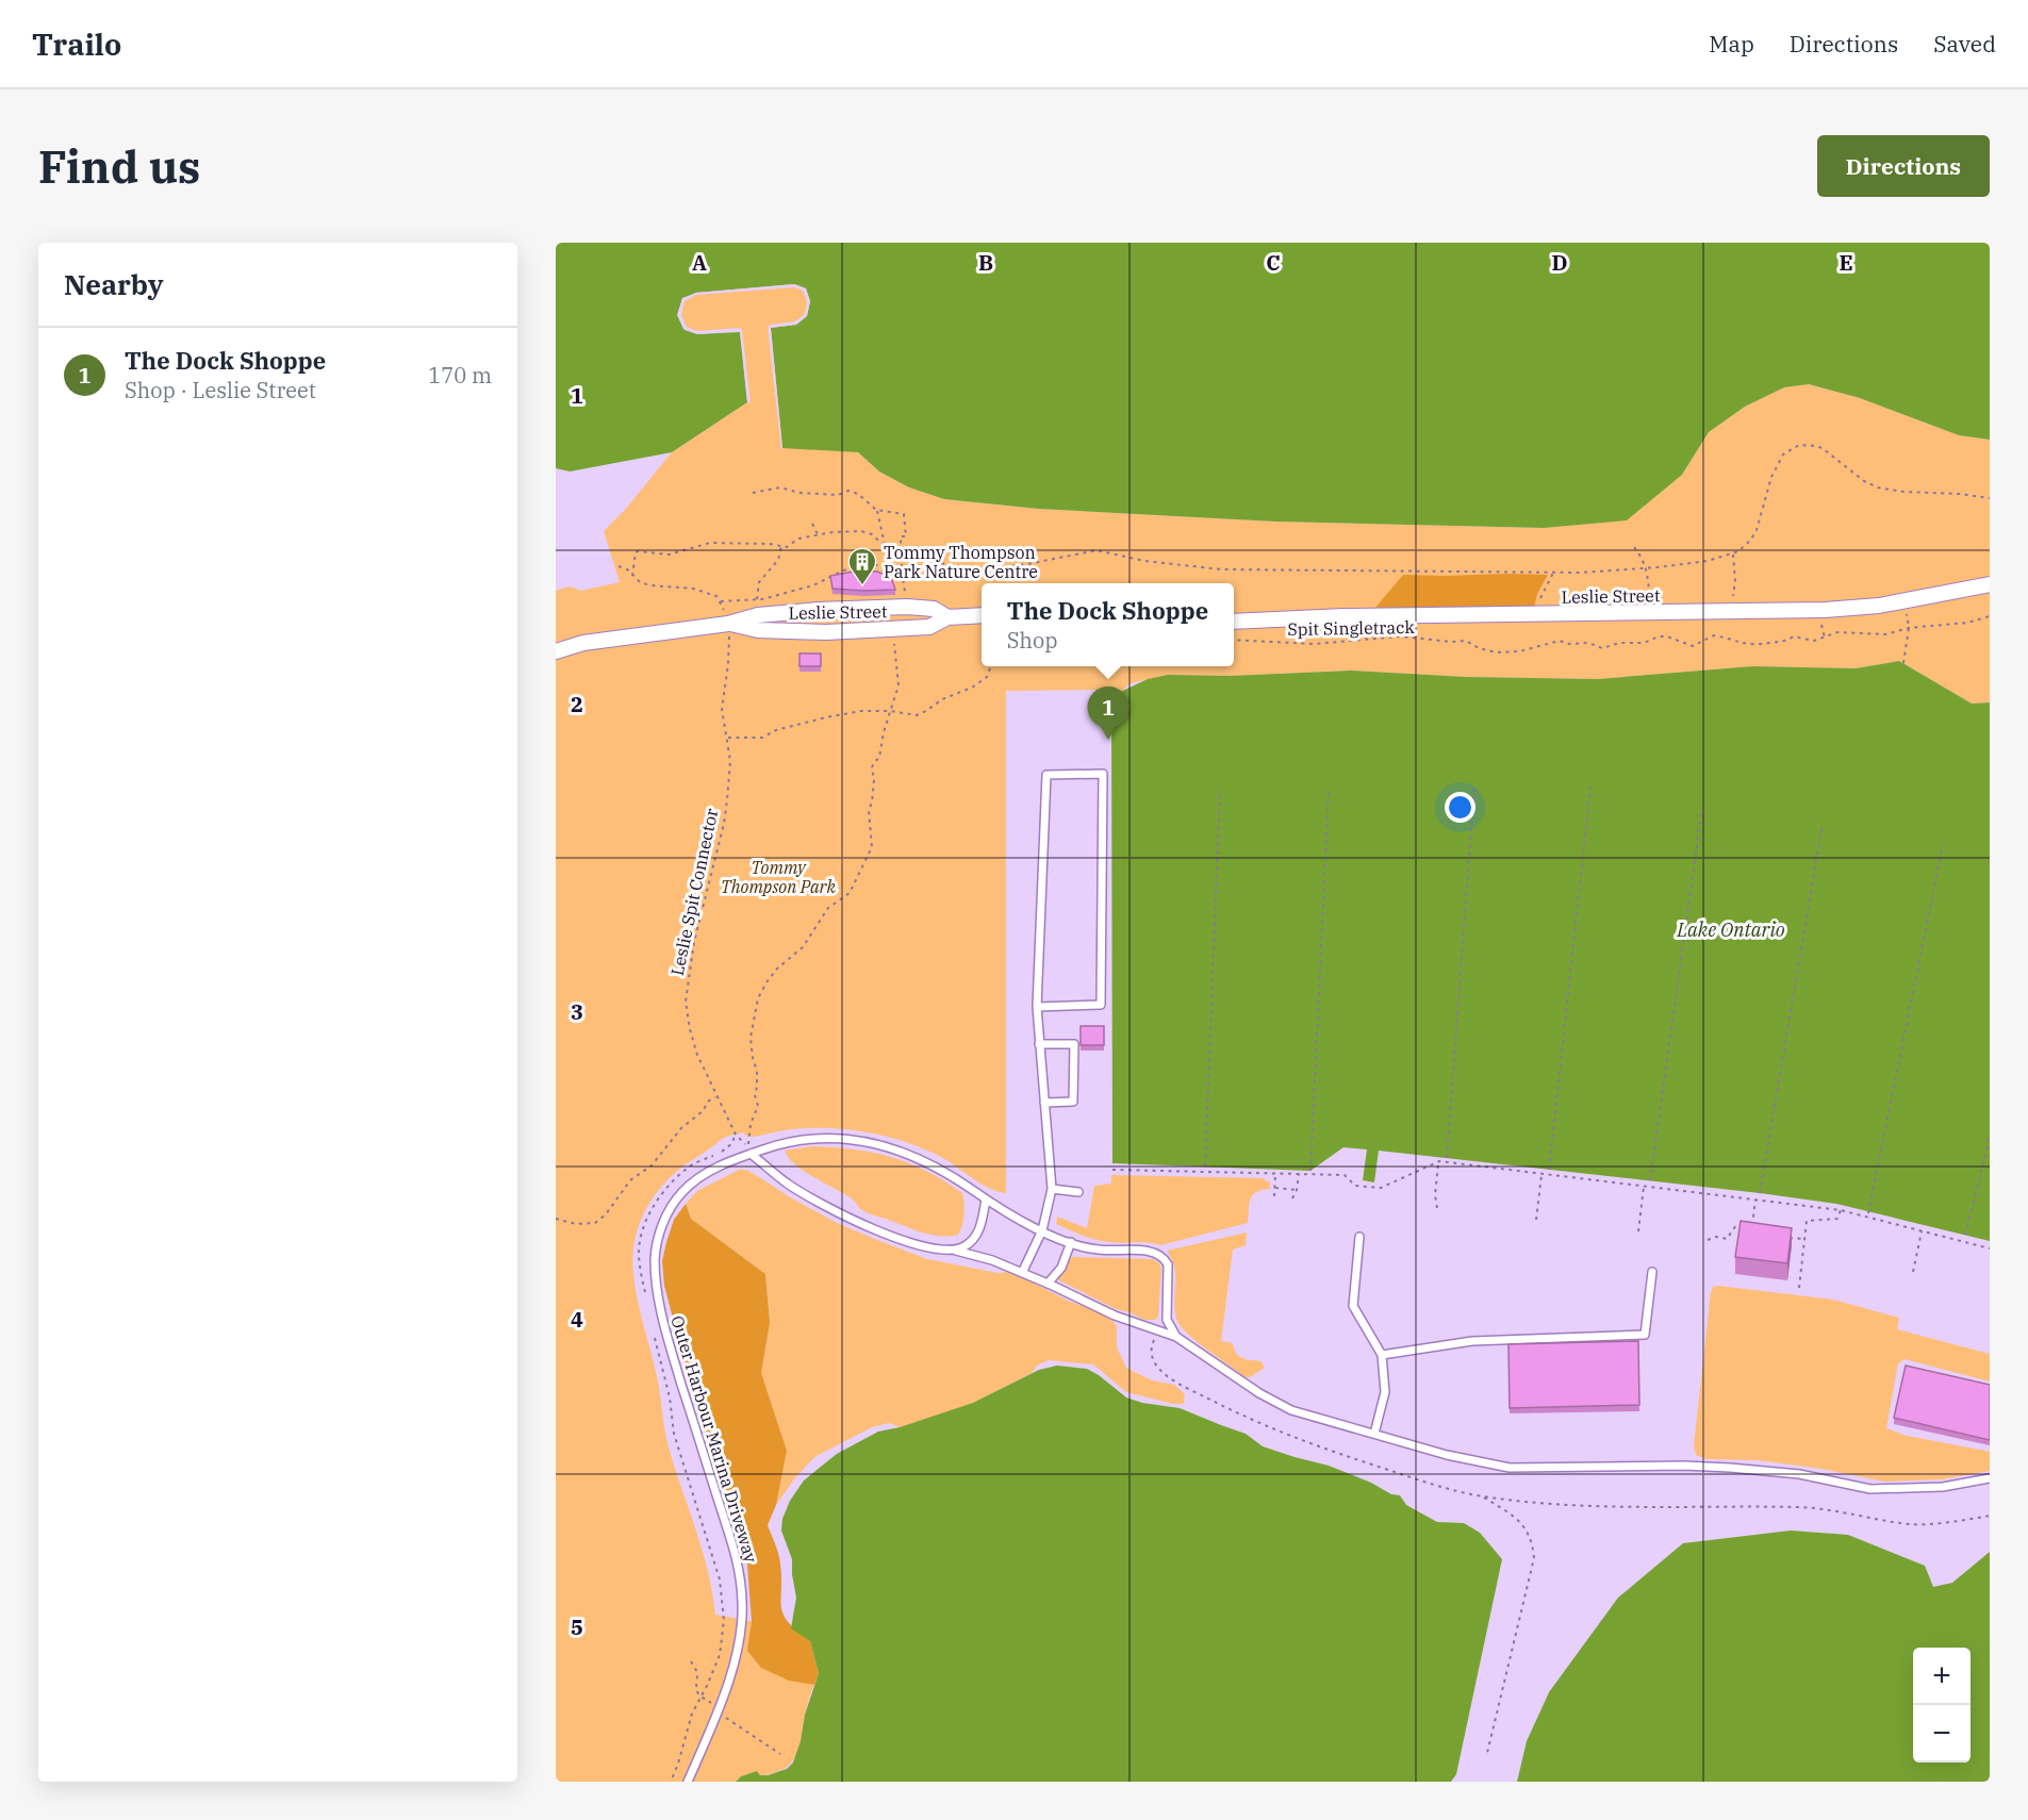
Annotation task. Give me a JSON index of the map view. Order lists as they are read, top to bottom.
{
  "streets": {
    "street": ["Leslie Street"],
    "lane": ["Outer Harbour Marina Driveway"],
    "path": ["Spit Singletrack", "Leslie Spit Connector"]
  },
  "crossings": [
    ["Leslie Street", "Leslie Spit Connector"]
  ],
  "water": ["Lake Ontario"],
  "parks": ["Tommy Thompson Park"],
  "places": {
    "building": ["Tommy Thompson Park Nature Centre"]
  },
  "page": {
    "header": "Trailo",
    "nav": ["Map", "Directions", "Saved"],
    "buttons": "Directions",
    "title": "Find us",
    "heading": "Nearby",
    "list": [
      {
        "mark": "1",
        "name": "The Dock Shoppe",
        "note": "Shop · Leslie Street",
        "value": "170 m"
      }
    ],
    "popup": ["The Dock Shoppe", "Shop"],
    "pins": "1",
    "map_buttons": ["+", "−"]
  },
  "grid": {
    "columns": [
      "A",
      "B",
      "C",
      "D",
      "E"
    ],
    "rows": [
      "1",
      "2",
      "3",
      "4",
      "5"
    ]
  }
}
